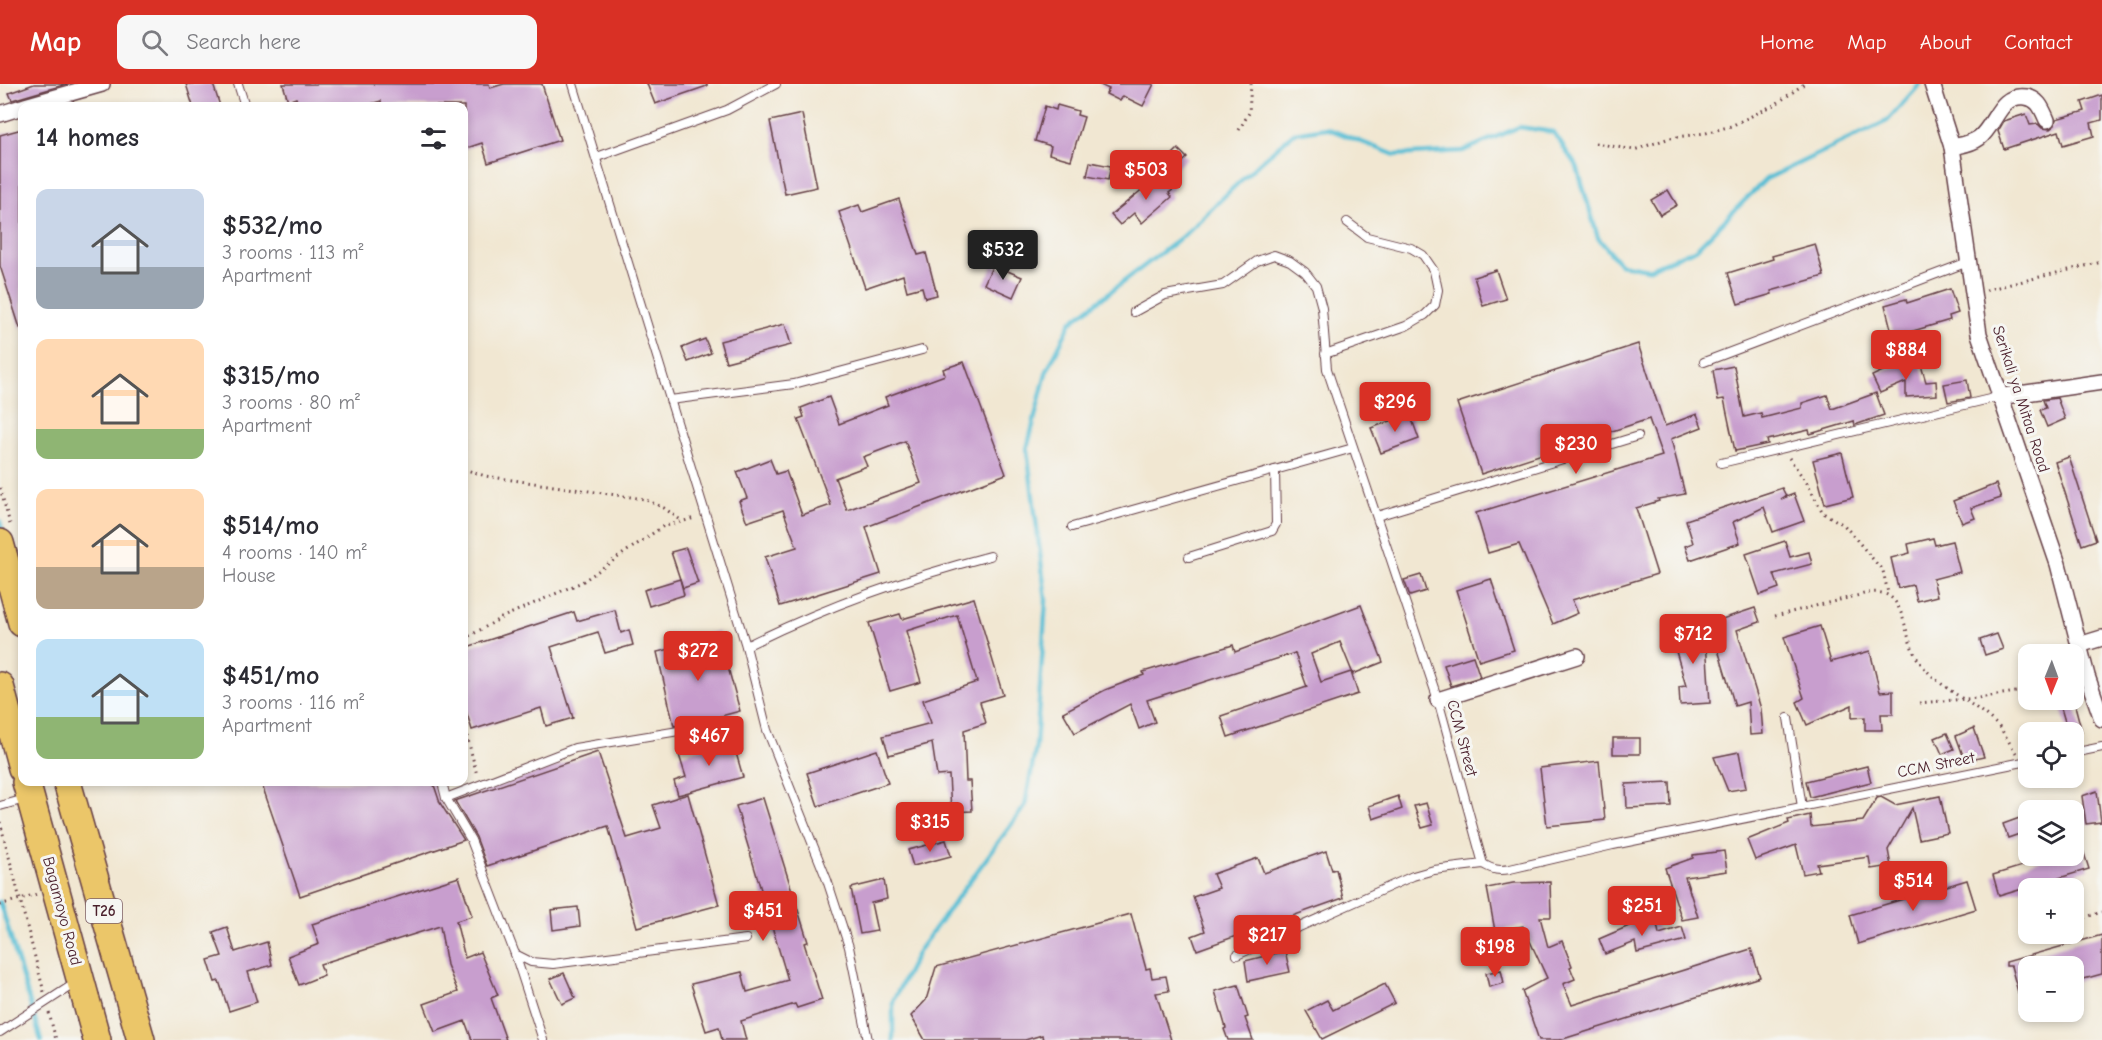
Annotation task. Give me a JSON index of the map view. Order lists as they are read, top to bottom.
{
  "streets": {
    "highway": ["Bagamoyo Road", "T26"],
    "street": ["Serikali ya Mitaa Road"],
    "lane": ["CCM Street"]
  },
  "north": "bottom",
  "page": {
    "header": "Map",
    "search": "Search here",
    "nav": [
      "Home",
      "Map",
      "About",
      "Contact"
    ],
    "heading": "14 homes",
    "price": [
      "$503",
      "$532",
      "$884",
      "$296",
      "$230",
      "$712",
      "$272",
      "$467",
      "$315",
      "$514",
      "$251",
      "$451",
      "$217",
      "$198"
    ],
    "list": [
      {
        "name": "$532/mo",
        "note": "3 rooms · 113 m² · Apartment"
      },
      {
        "name": "$315/mo",
        "note": "3 rooms · 80 m² · Apartment"
      },
      {
        "name": "$514/mo",
        "note": "4 rooms · 140 m² · House"
      },
      {
        "name": "$451/mo",
        "note": "3 rooms · 116 m² · Apartment"
      }
    ],
    "map_buttons": ["+", "−"]
  }
}
